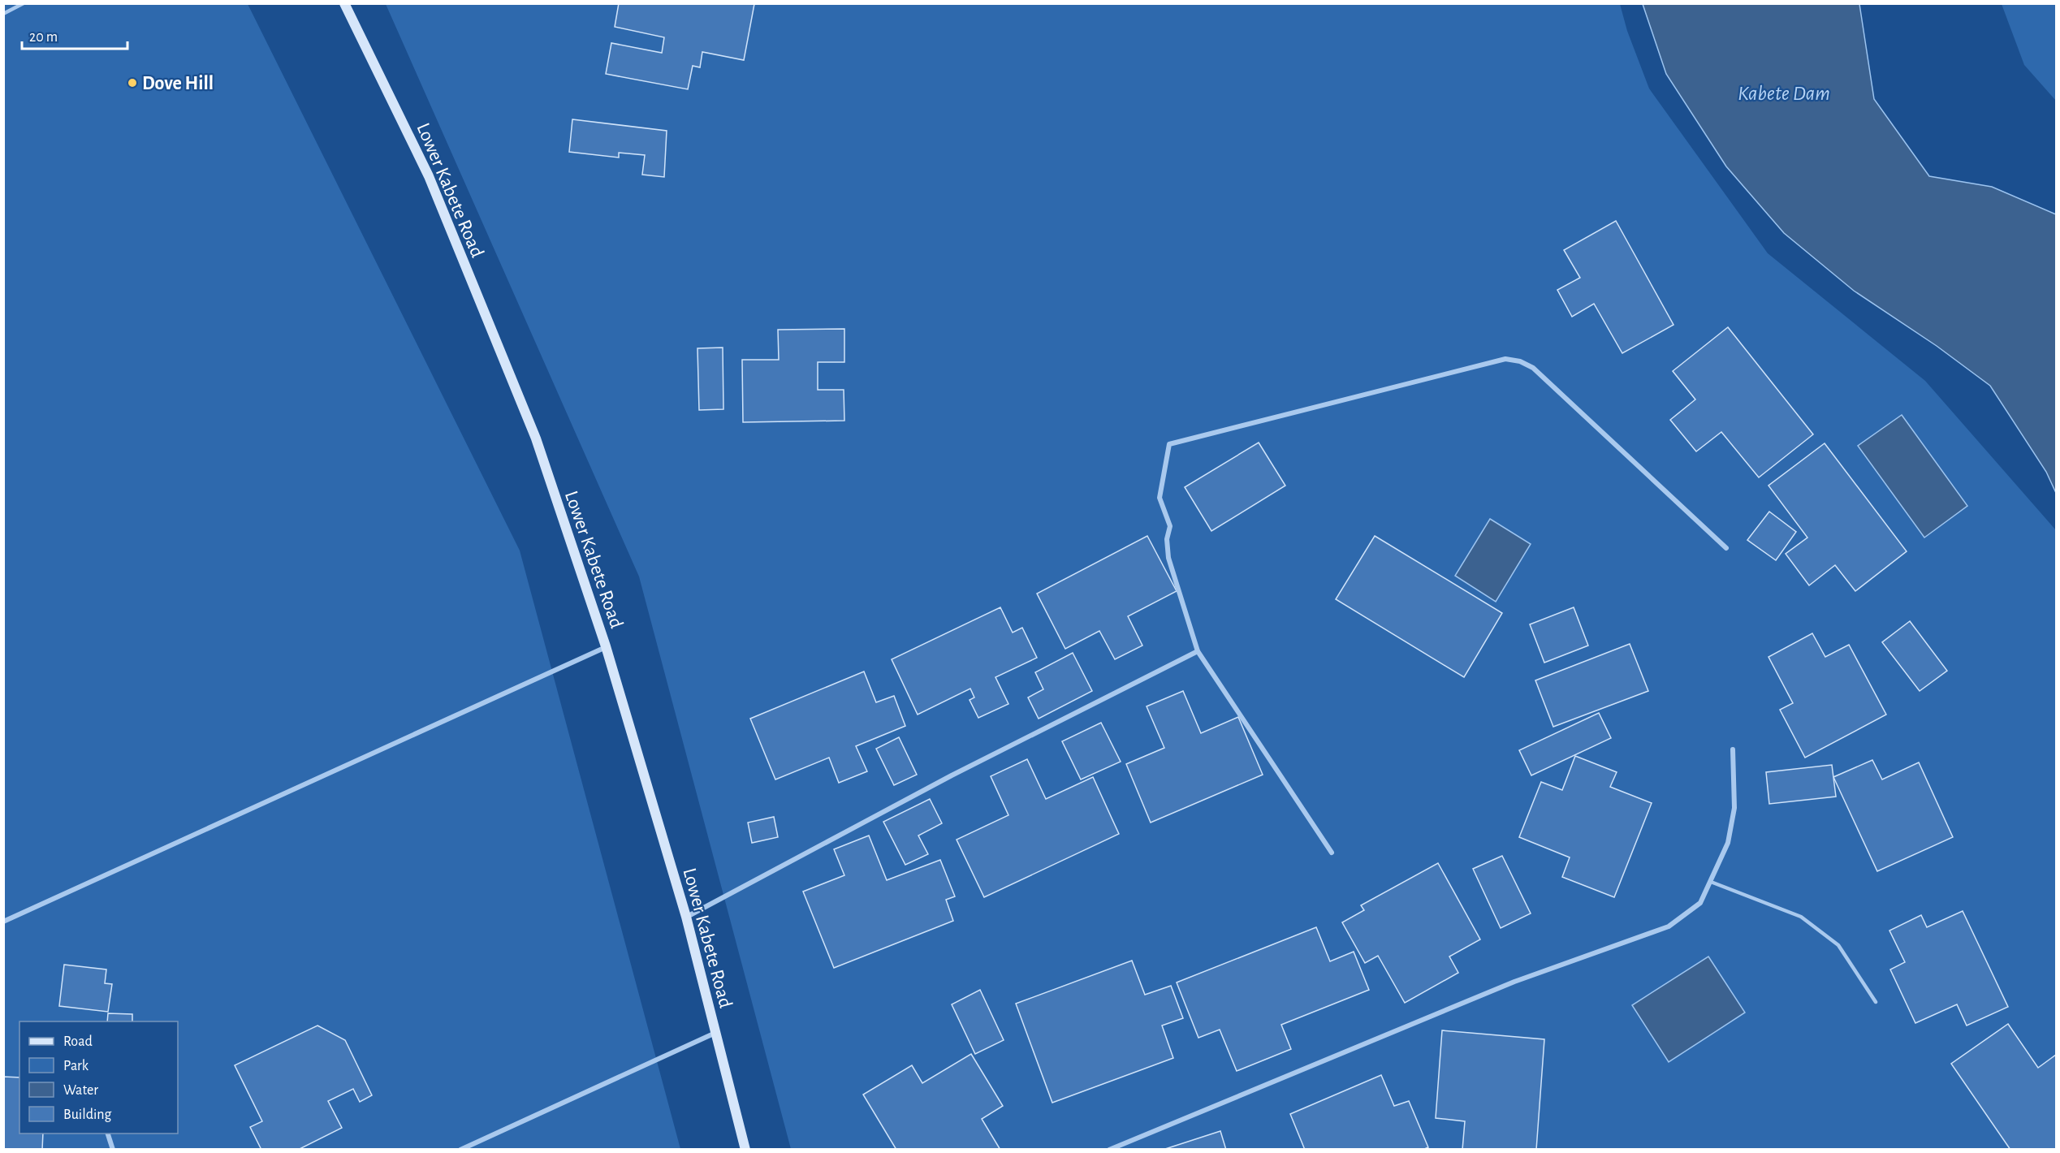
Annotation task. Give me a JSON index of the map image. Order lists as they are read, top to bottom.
{
  "streets": {
    "main road": ["Lower Kabete Road"]
  },
  "water": ["Kabete Dam"],
  "places": ["Dove Hill"],
  "legend": [
    "Road",
    "Park",
    "Water",
    "Building"
  ],
  "scale_bar": "20 m"
}
